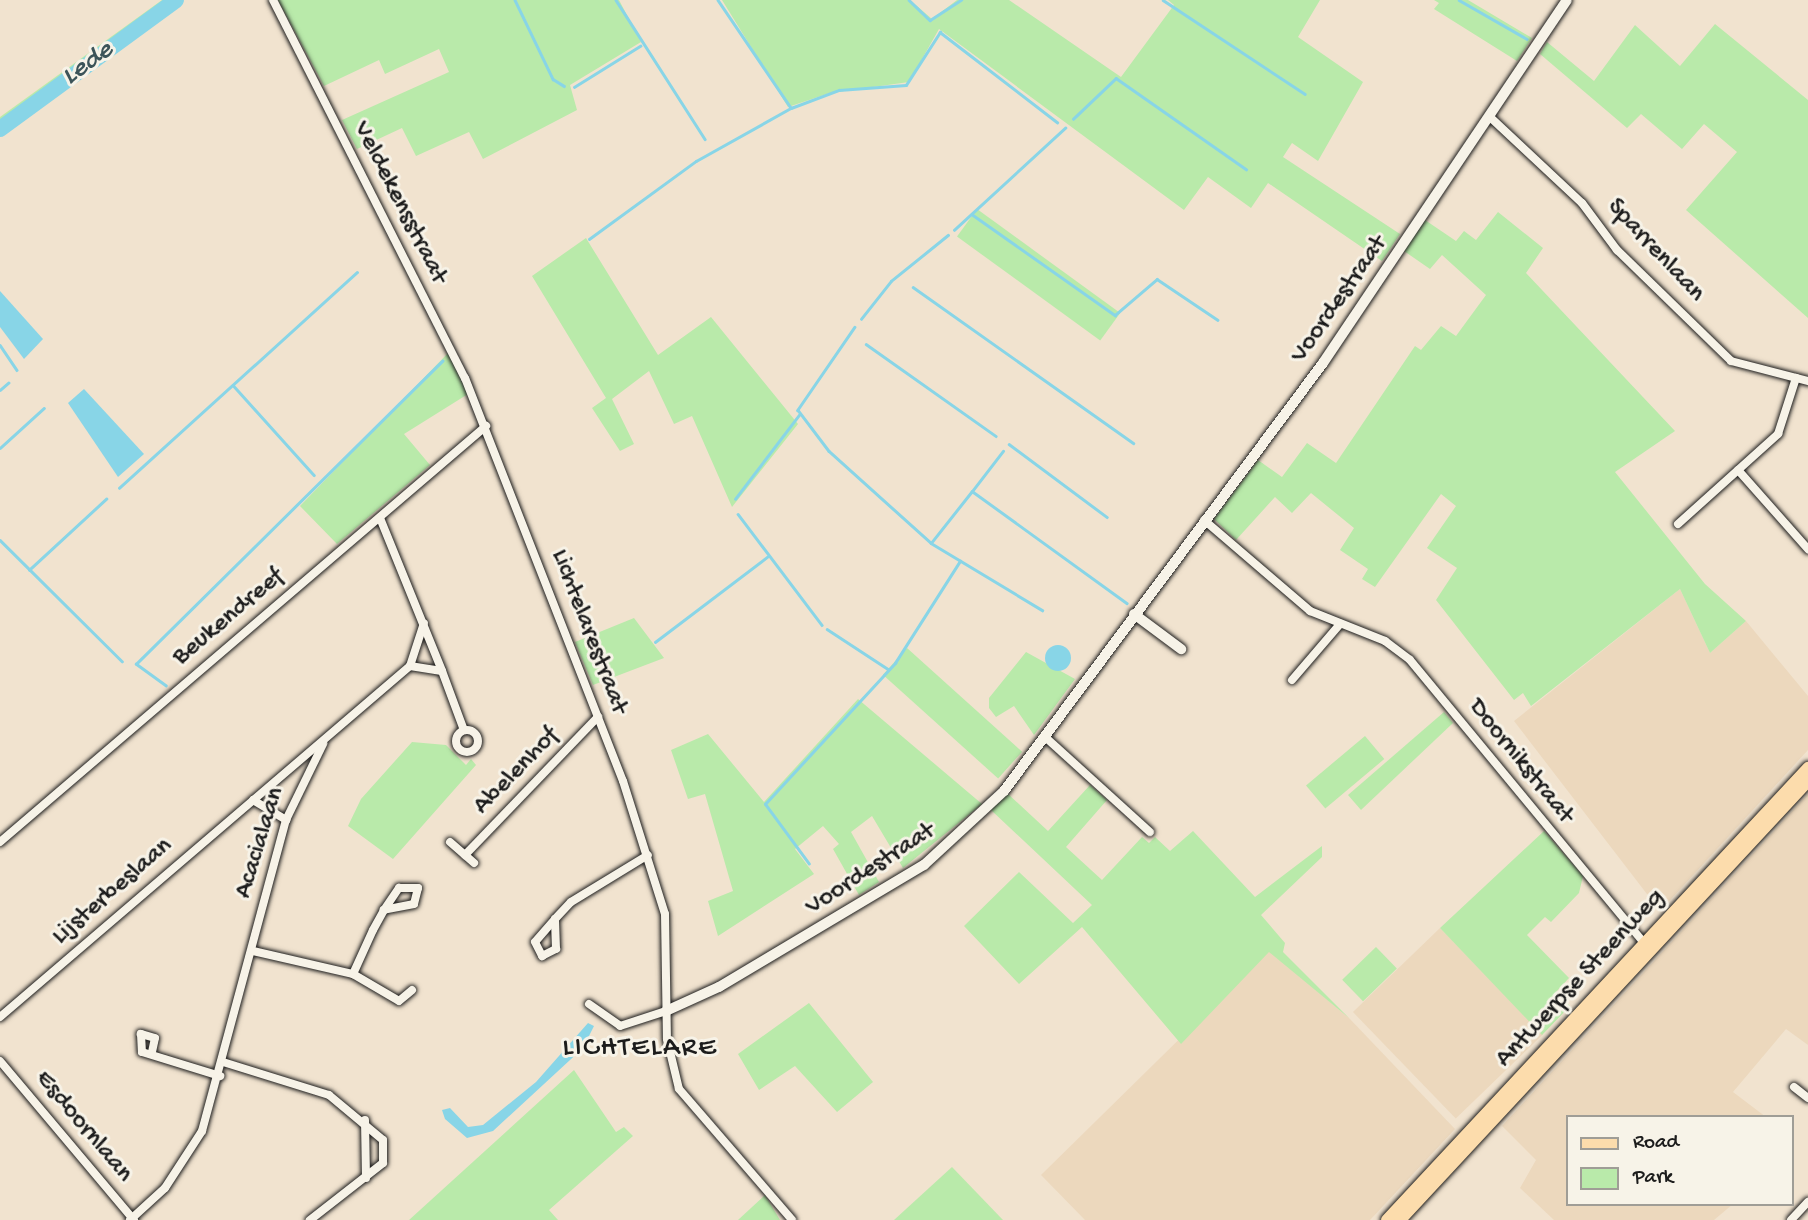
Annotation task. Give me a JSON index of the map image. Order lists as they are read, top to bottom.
{
  "streets": {
    "main road": ["Antwerpse Steenweg"],
    "street": [
      "Veldekensstraat",
      "Sparrenlaan",
      "Voordestraat",
      "Beukendreef",
      "Lichtelarestraat",
      "Doornikstraat",
      "Abelenhof",
      "Acacialaan",
      "Lijsterbeslaan",
      "Esdoornlaan"
    ]
  },
  "crossings": [
    ["Veldekensstraat", "Beukendreef"],
    ["Veldekensstraat", "Lichtelarestraat"],
    ["Sparrenlaan", "Voordestraat"],
    ["Voordestraat", "Lichtelarestraat"],
    ["Voordestraat", "Doornikstraat"],
    ["Beukendreef", "Lichtelarestraat"],
    ["Lichtelarestraat", "Abelenhof"],
    ["Doornikstraat", "Antwerpse Steenweg"],
    ["Acacialaan", "Lijsterbeslaan"],
    ["Acacialaan", "Esdoornlaan"]
  ],
  "districts": ["LICHTELARE"],
  "water": ["Lede"],
  "legend": ["Road", "Park"]
}
